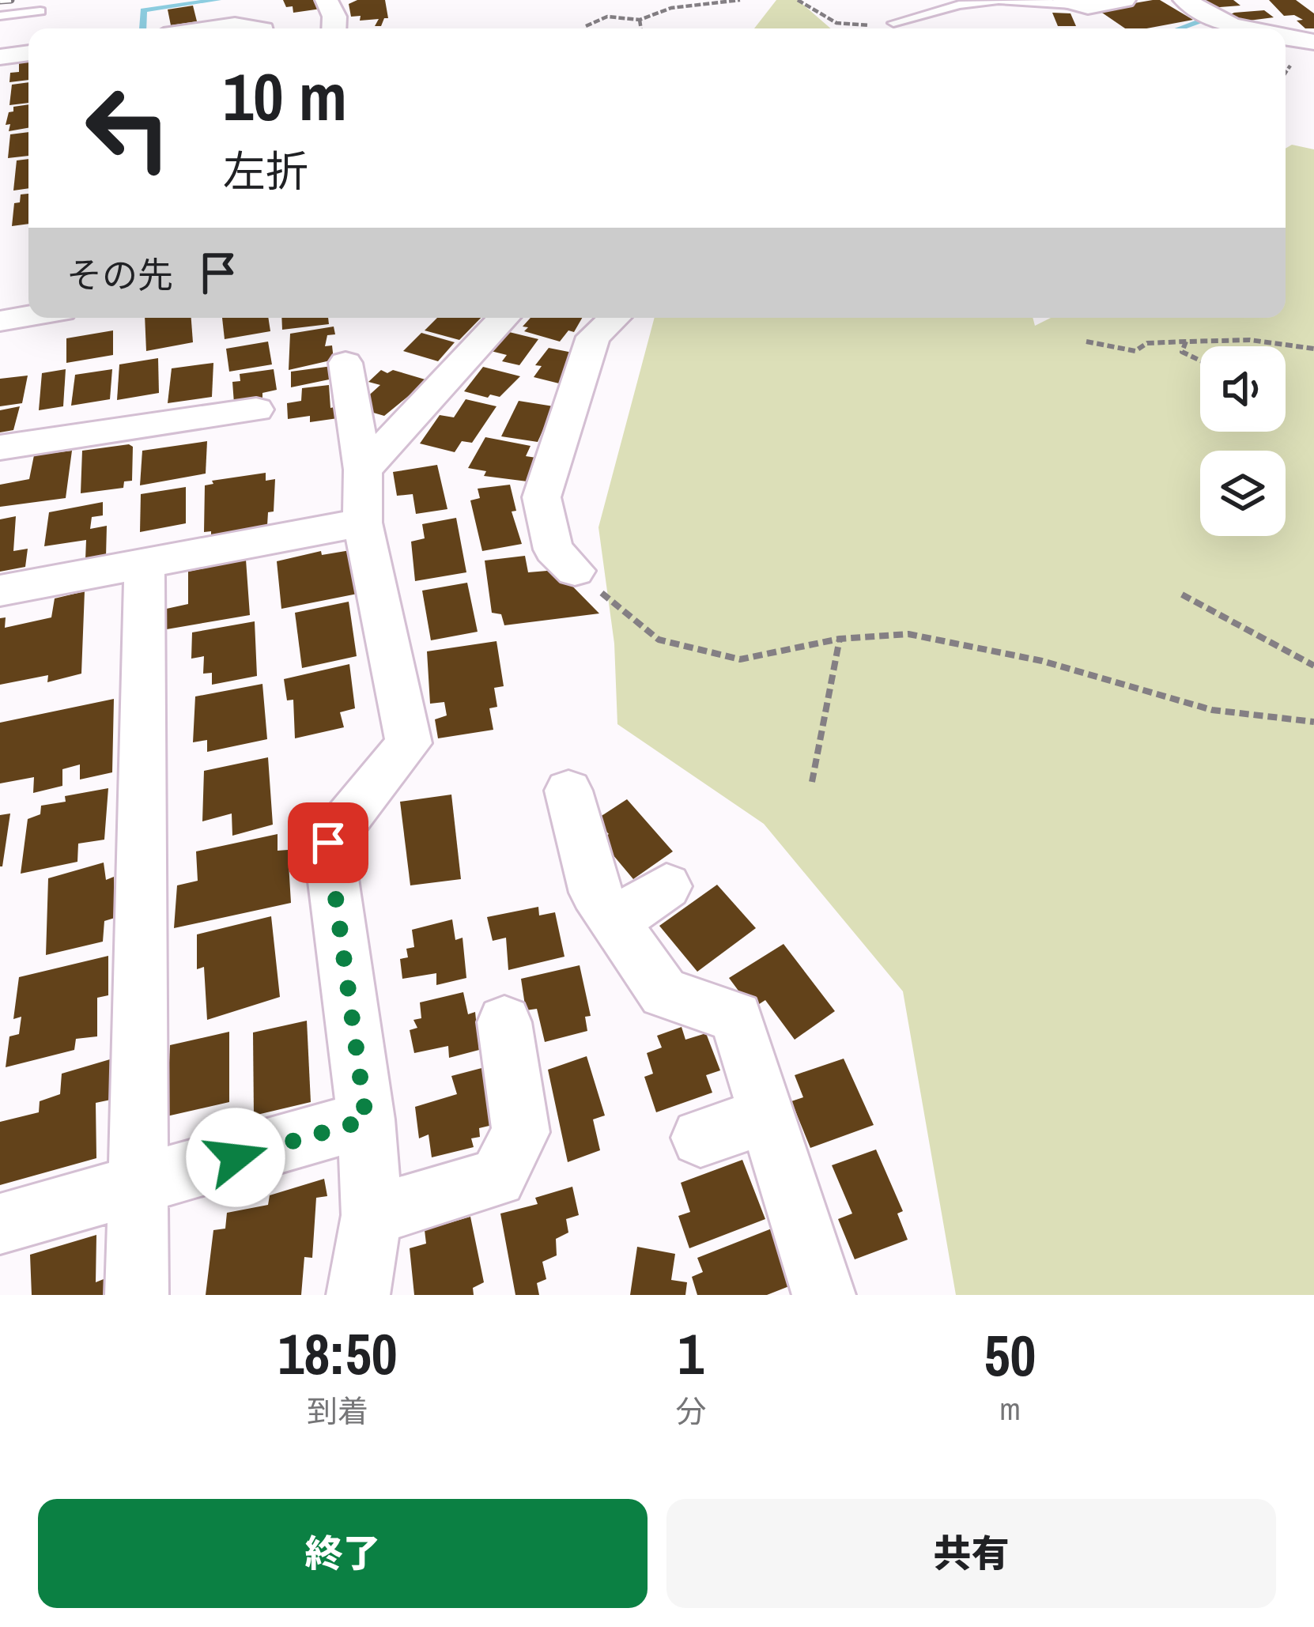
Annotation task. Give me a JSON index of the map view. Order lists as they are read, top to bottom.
{
  "page": {
    "turn": ["10 m", "左折"],
    "then": "その先",
    "eta": [
      "18:50",
      "到着",
      "1",
      "分",
      "50",
      "m"
    ],
    "buttons": ["終了", "共有"]
  }
}
